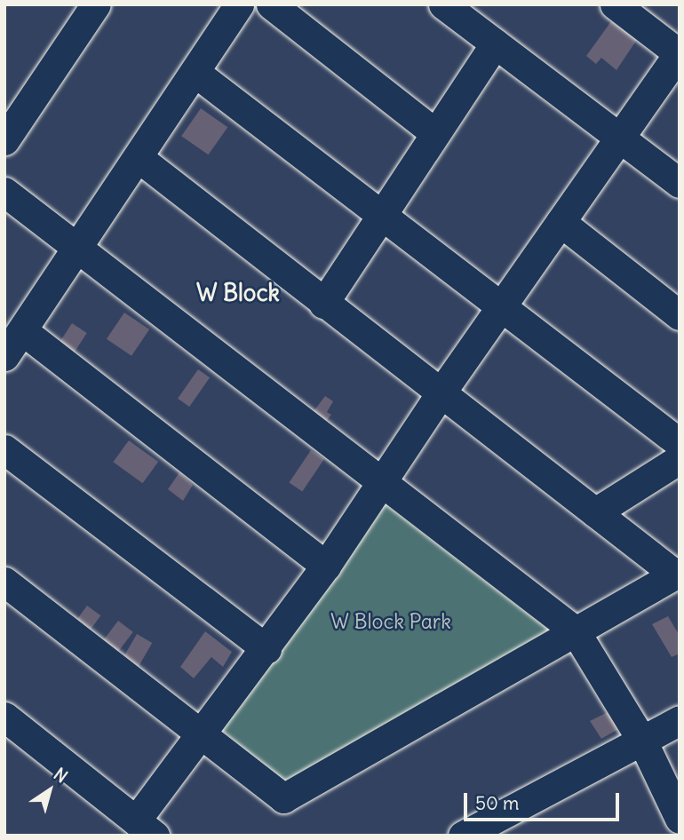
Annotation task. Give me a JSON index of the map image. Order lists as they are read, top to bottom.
{
  "districts": ["W Block"],
  "parks": ["W Block Park"],
  "scale_bar": "50 m",
  "north": "top right"
}
